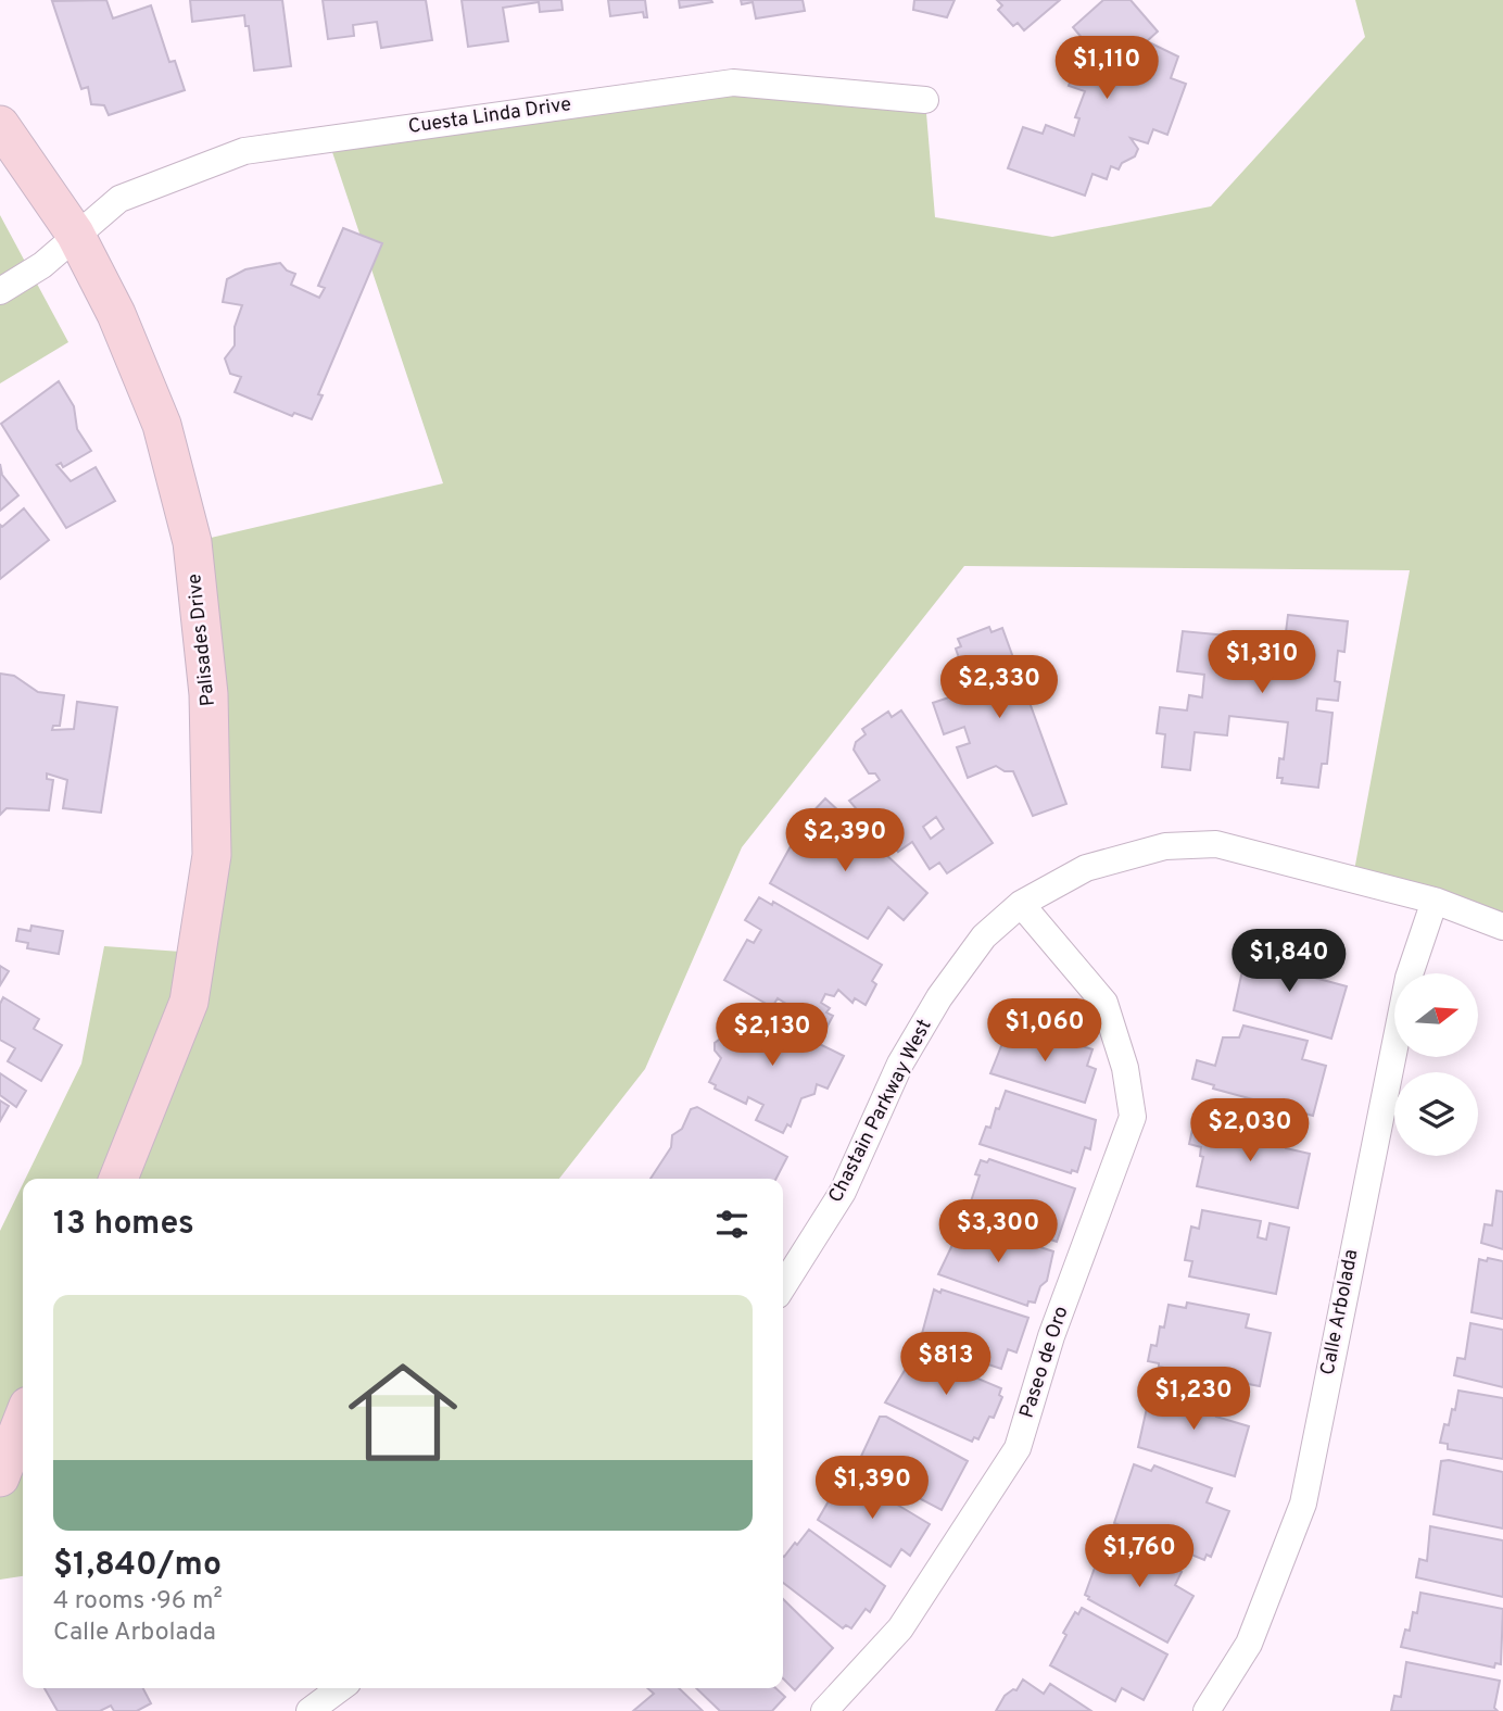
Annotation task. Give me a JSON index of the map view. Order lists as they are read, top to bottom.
{
  "streets": {
    "street": [
      "Cuesta Linda Drive",
      "Palisades Drive",
      "Chastain Parkway West",
      "Calle Arbolada",
      "Paseo de Oro"
    ]
  },
  "crossings": [
    ["Cuesta Linda Drive", "Palisades Drive"],
    ["Chastain Parkway West", "Calle Arbolada"],
    ["Chastain Parkway West", "Paseo de Oro"]
  ],
  "north": "right",
  "page": {
    "price": [
      "$1,110",
      "$1,310",
      "$2,330",
      "$2,390",
      "$1,840",
      "$1,060",
      "$2,130",
      "$2,030",
      "$3,300",
      "$813",
      "$1,230",
      "$1,390",
      "$1,760"
    ],
    "heading": "13 homes",
    "list": [
      {
        "name": "$1,840/mo",
        "note": "4 rooms · 96 m² · Calle Arbolada"
      }
    ]
  }
}
